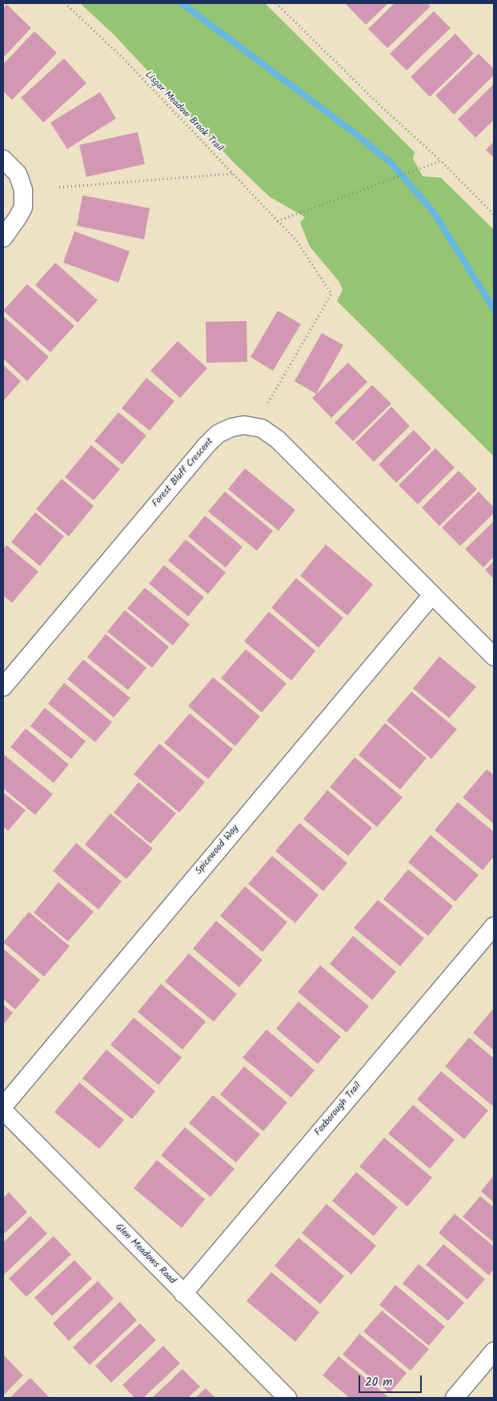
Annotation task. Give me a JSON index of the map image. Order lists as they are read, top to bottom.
{
  "streets": {
    "street": [
      "Forest Bluff Crescent",
      "Spicewood Way",
      "Foxborough Trail",
      "Glen Meadows Road"
    ],
    "path": ["Lisgar Meadow Brook Trail"]
  },
  "crossings": [
    ["Forest Bluff Crescent", "Spicewood Way"],
    ["Foxborough Trail", "Glen Meadows Road"]
  ],
  "scale_bar": "20 m"
}
